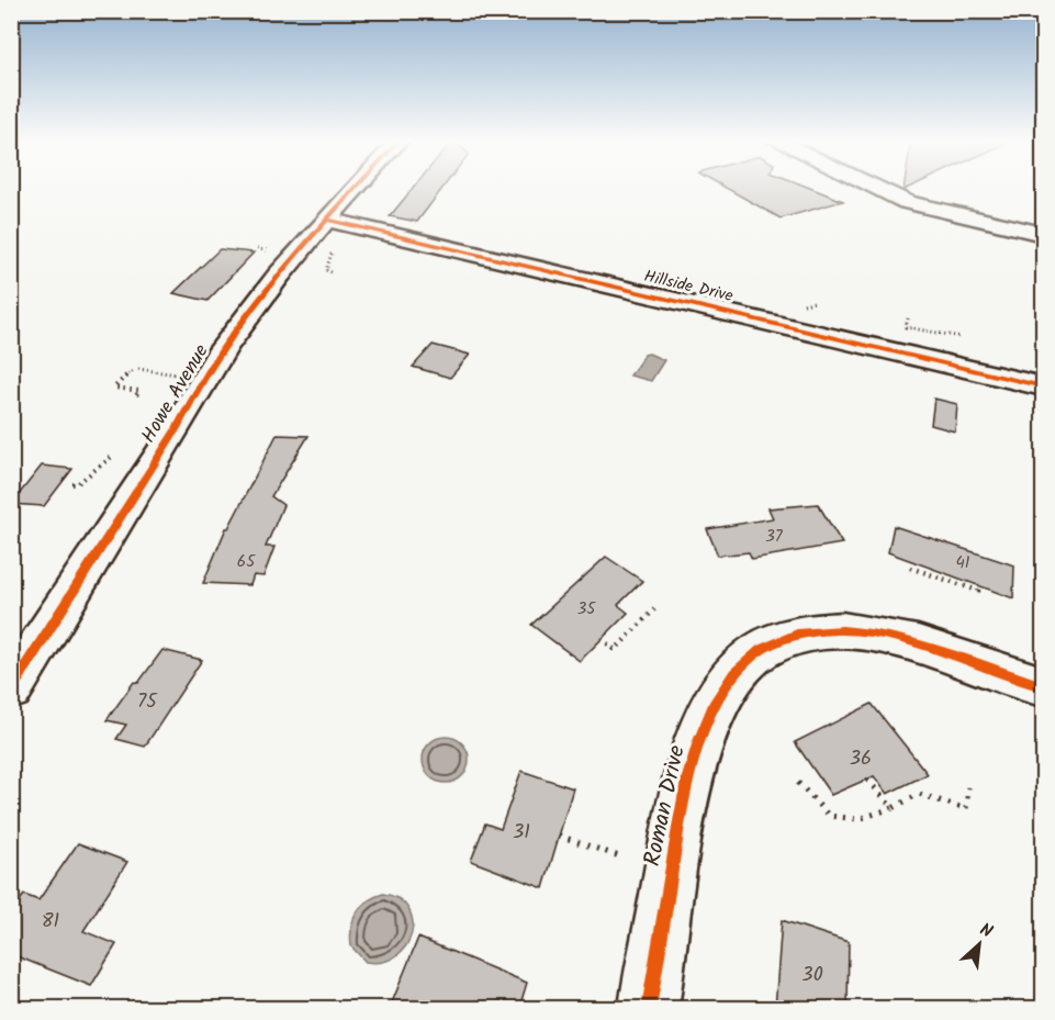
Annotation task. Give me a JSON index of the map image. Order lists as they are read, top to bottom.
{
  "streets": {
    "street": ["Hillside Drive", "Howe Avenue", "Roman Drive"]
  },
  "crossings": [
    ["Hillside Drive", "Howe Avenue"]
  ],
  "house_numbers": [
    "37",
    "65",
    "41",
    "35",
    "75",
    "36",
    "31",
    "81",
    "30"
  ],
  "north": "top right"
}
